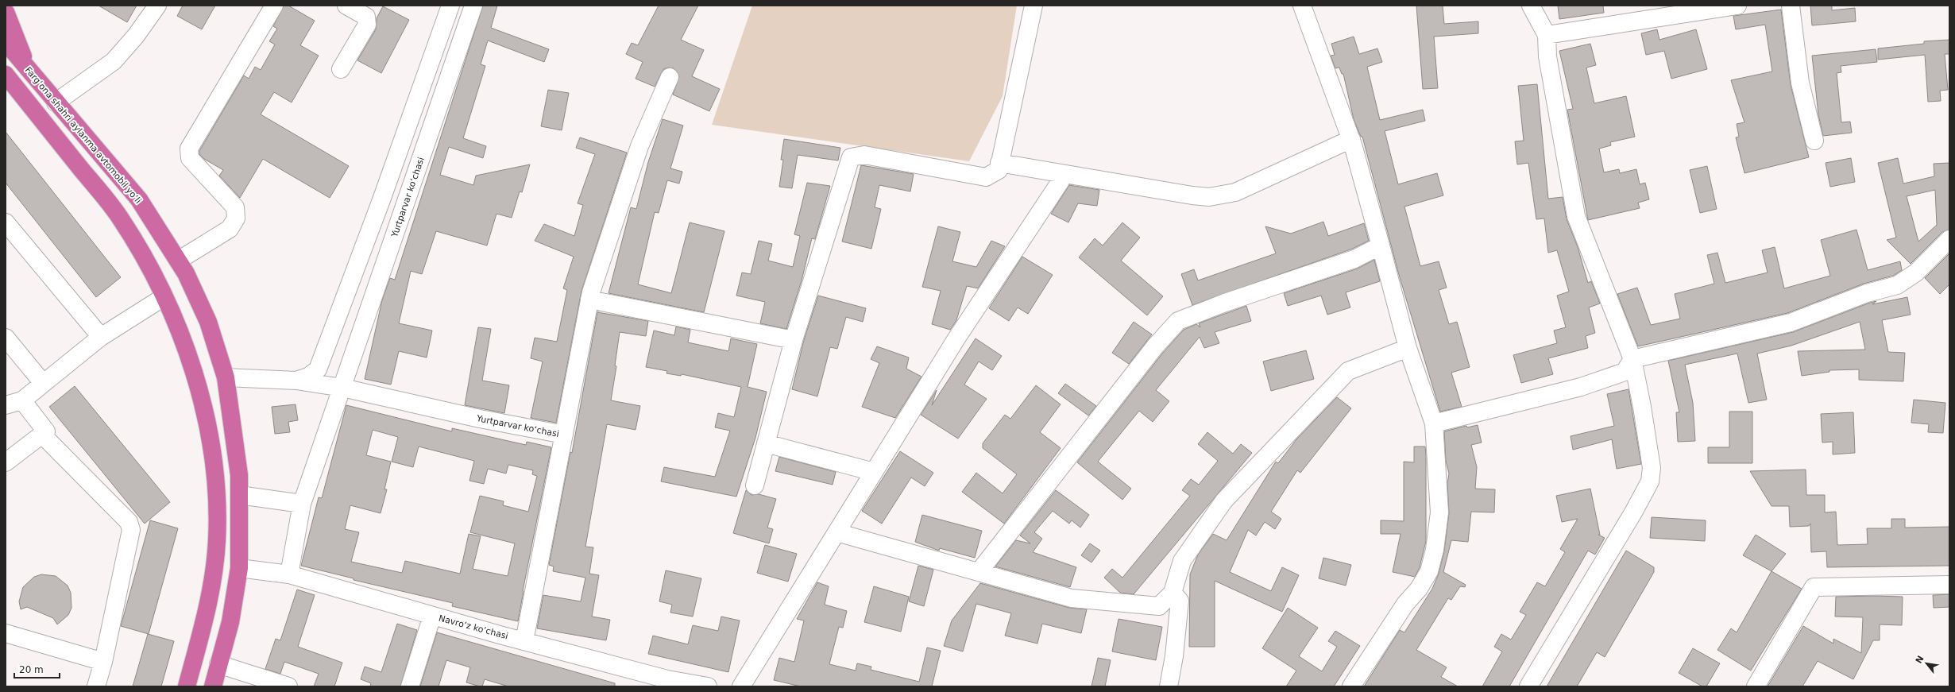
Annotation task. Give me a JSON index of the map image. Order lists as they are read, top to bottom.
{
  "streets": {
    "highway": ["Fargʻona shahri aylanma avtomobil yoʻli"],
    "street": ["Yurtparvar koʻchasi", "Navroʻz koʻchasi"]
  },
  "crossings": [
    ["Fargʻona shahri aylanma avtomobil yoʻli", "Navroʻz koʻchasi"],
    ["Yurtparvar koʻchasi", "Navroʻz koʻchasi"]
  ],
  "scale_bar": "20 m",
  "north": "top left"
}
